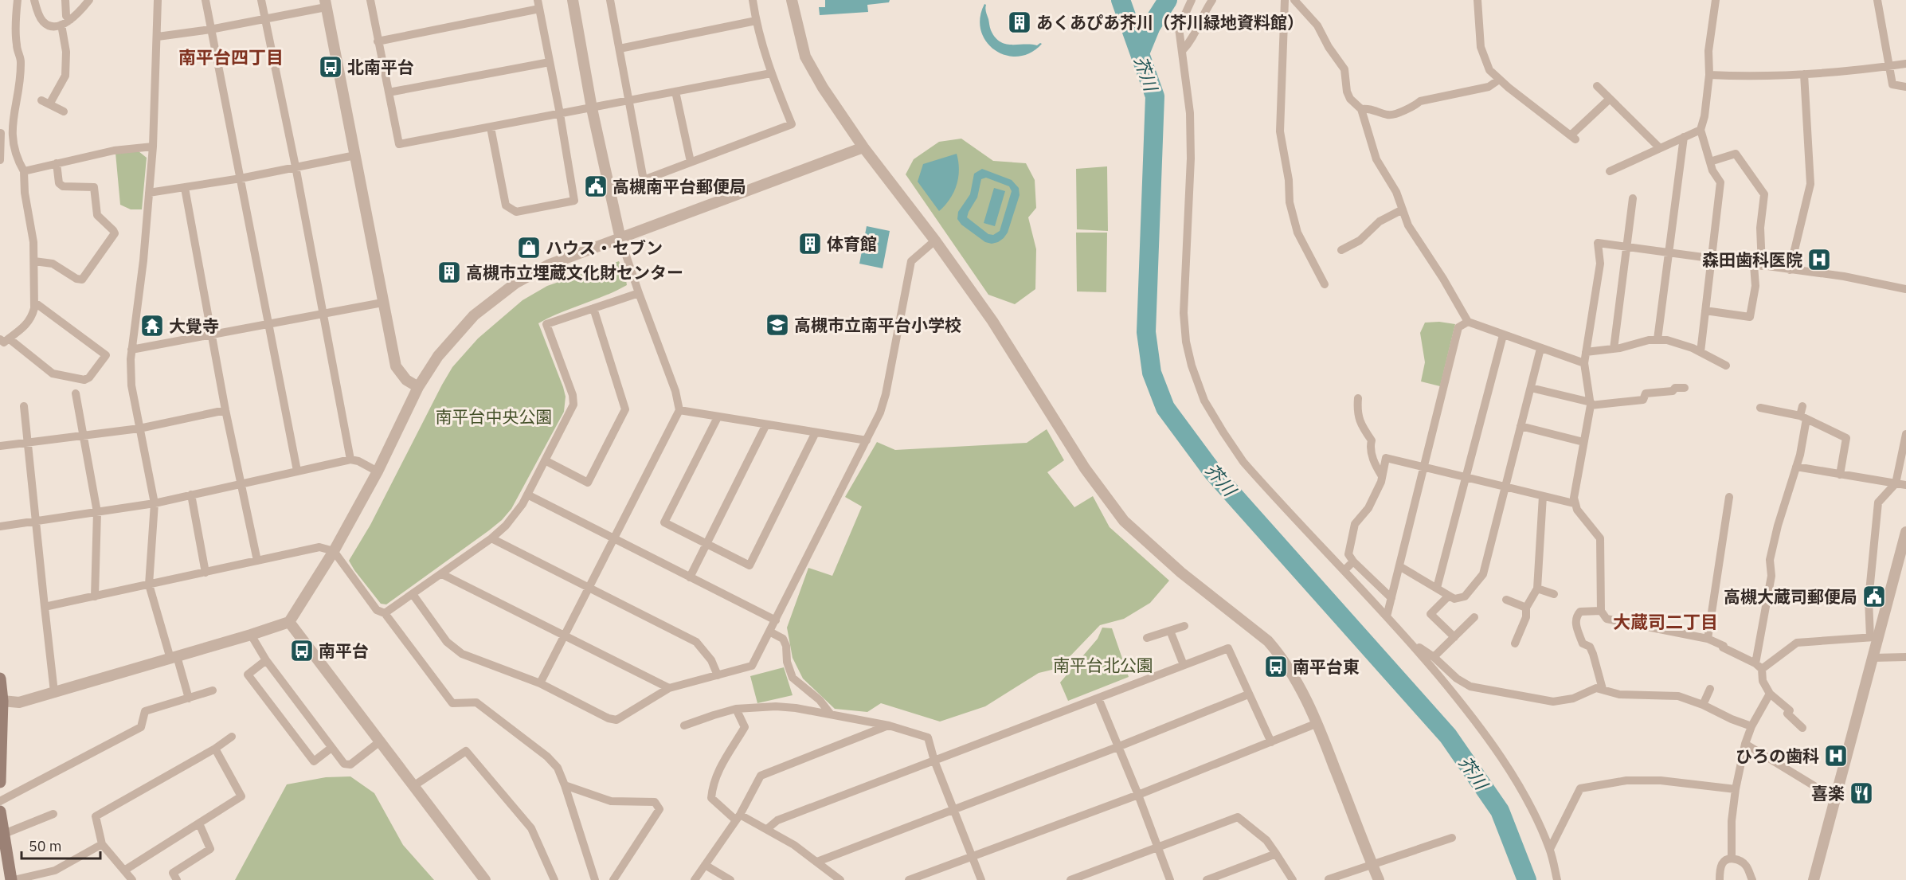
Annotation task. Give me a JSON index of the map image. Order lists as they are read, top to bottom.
{
  "districts": ["南平台四丁目", "大蔵司二丁目"],
  "water": ["芥川"],
  "parks": ["南平台中央公園", "南平台北公園"],
  "places": {
    "building": ["あくあぴあ芥川（芥川緑地資料館）", "体育館", "高槻市立埋蔵文化財センター"],
    "bus stop": ["北南平台", "南平台", "南平台東"],
    "public building": ["高槻南平台郵便局", "高槻大蔵司郵便局"],
    "shop": ["ハウス・セブン"],
    "hospital": ["森田歯科医院", "ひろの歯科"],
    "school or university": ["高槻市立南平台小学校"],
    "temple": ["大覺寺"],
    "restaurant": ["喜楽"]
  },
  "scale_bar": "50 m"
}
